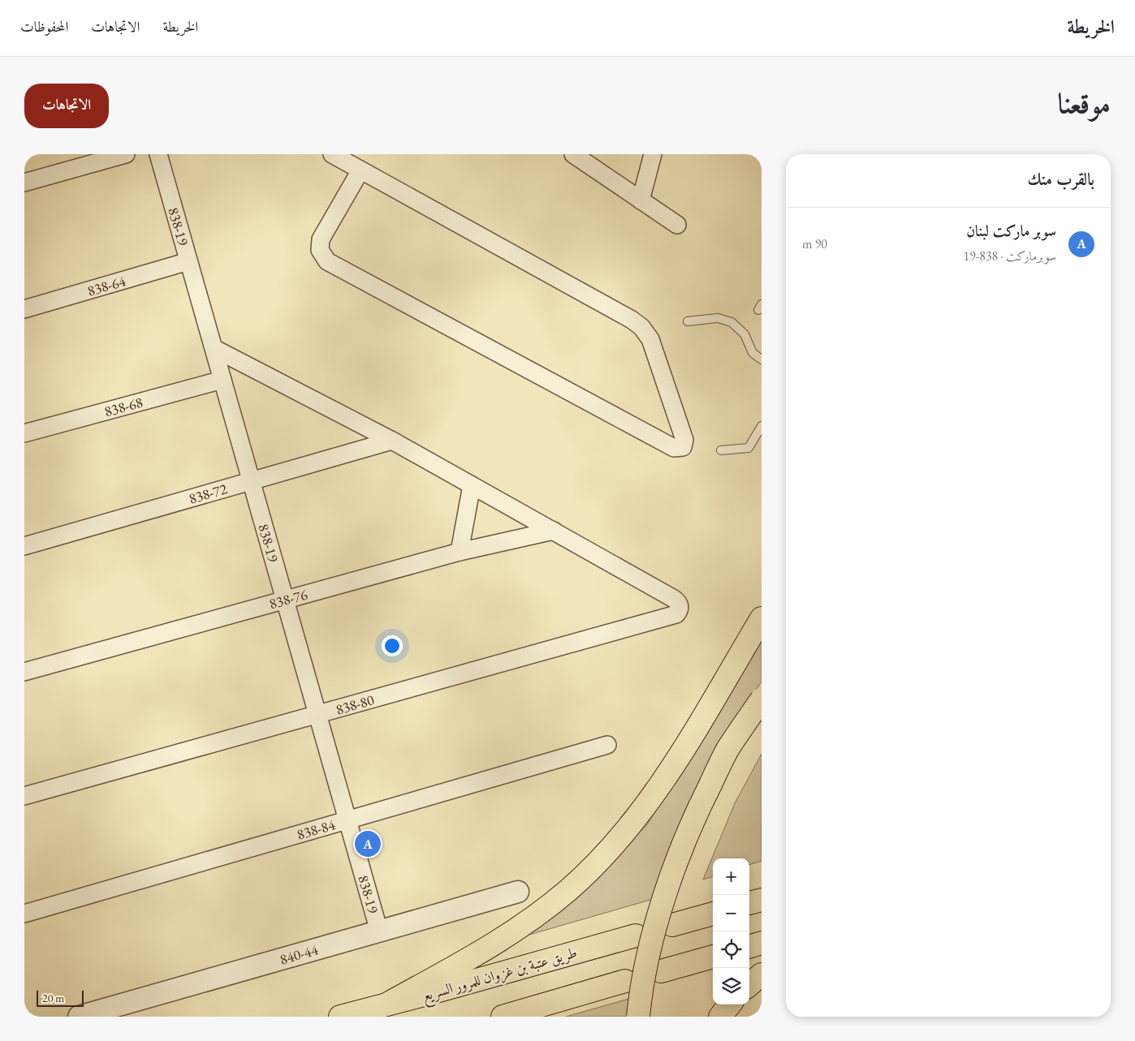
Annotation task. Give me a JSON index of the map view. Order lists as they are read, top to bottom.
{
  "streets": {
    "highway": ["طريق عتبة بن غزوان للمرور السريع"],
    "street": [
      "838-19",
      "838-64",
      "838-68",
      "838-72",
      "838-76",
      "838-80",
      "838-84",
      "840-44"
    ]
  },
  "crossings": [
    ["838-19", "838-64"],
    ["838-19", "838-68"],
    ["838-19", "838-72"],
    ["838-19", "838-76"],
    ["838-19", "838-80"],
    ["838-19", "838-84"],
    ["838-19", "840-44"],
    ["838-76", "838-80"]
  ],
  "scale_bar": "20 m",
  "page": {
    "header": "الخريطة",
    "nav": ["الخريطة", "الاتجاهات", "المحفوظات"],
    "title": "موقعنا",
    "buttons": "الاتجاهات",
    "heading": "بالقرب منك",
    "list": [
      {
        "mark": "A",
        "name": "سوبر ماركت لبنان",
        "note": "سوبرماركت · 838-19",
        "value": "90 m"
      }
    ],
    "pins": "A",
    "map_buttons": ["+", "−"],
    "scale": "20 m"
  }
}
